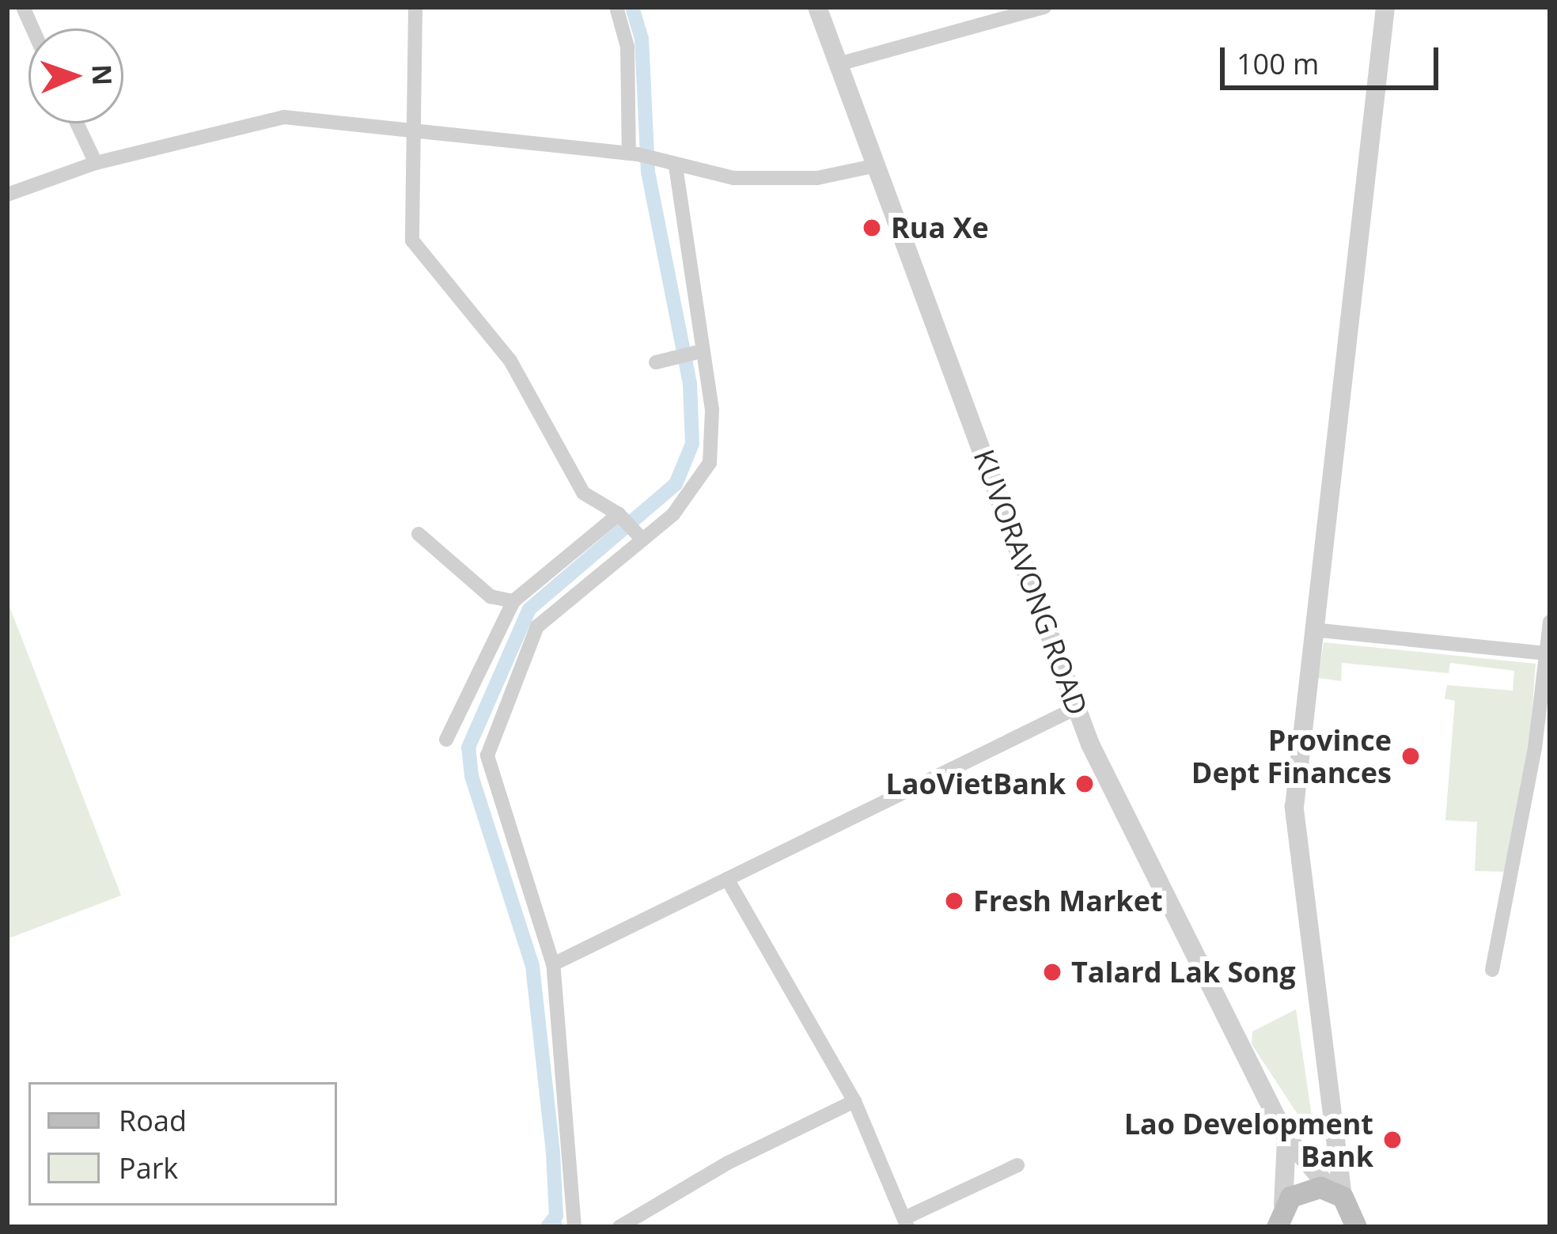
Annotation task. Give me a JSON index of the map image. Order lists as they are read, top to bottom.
{
  "streets": {
    "street": ["KUVORAVONG ROAD"]
  },
  "places": [
    "Rua Xe",
    "Province Dept Finances",
    "LaoVietBank",
    "Fresh Market",
    "Talard Lak Song",
    "Lao Development Bank"
  ],
  "legend": ["Road", "Park"],
  "scale_bar": "100 m",
  "north": "right"
}
